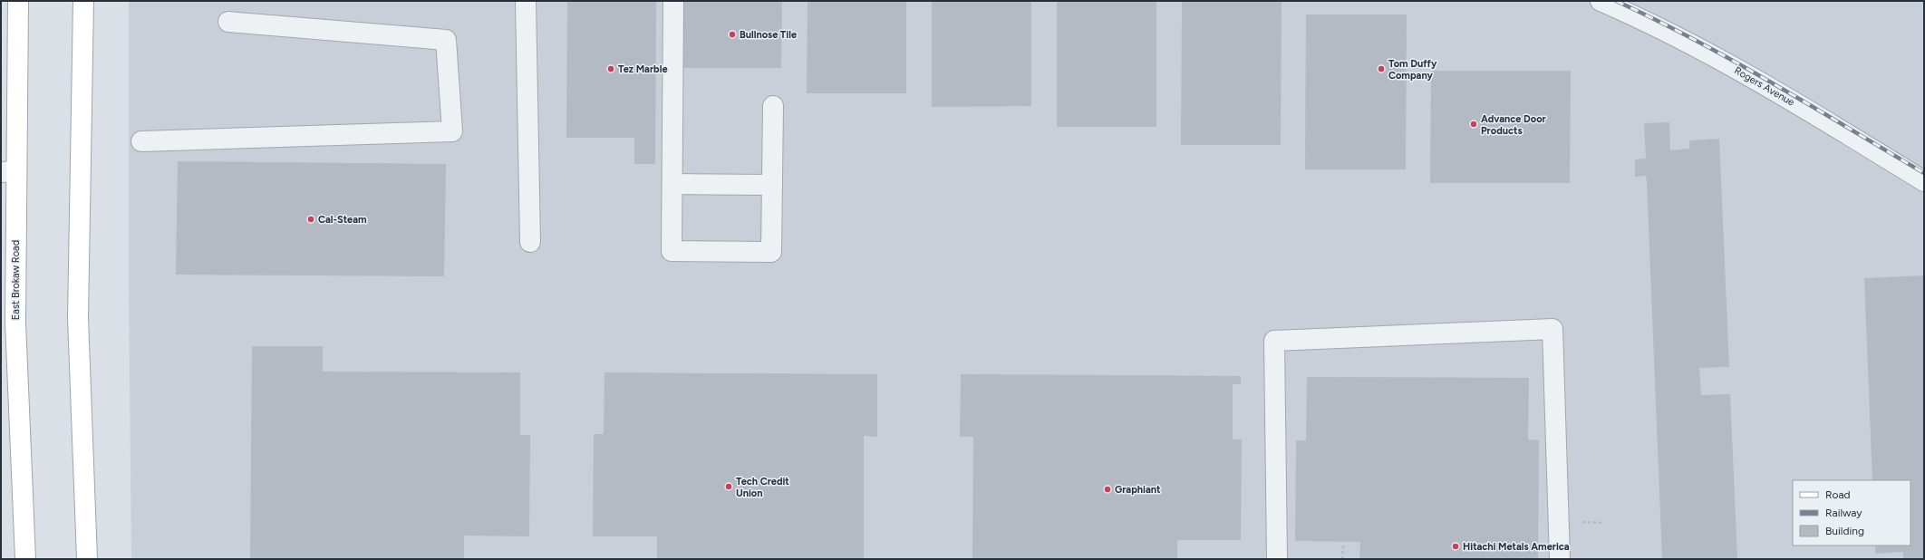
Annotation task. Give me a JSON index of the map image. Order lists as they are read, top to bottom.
{
  "streets": {
    "main road": ["East Brokaw Road"],
    "street": ["Rogers Avenue"]
  },
  "places": [
    "Bullnose Tile",
    "Tez Marble",
    "Tom Duffy Company",
    "Advance Door Products",
    "Cal-Steam",
    "Tech Credit Union",
    "Graphiant",
    "Hitachi Metals America"
  ],
  "legend": ["Road", "Railway", "Building"]
}
